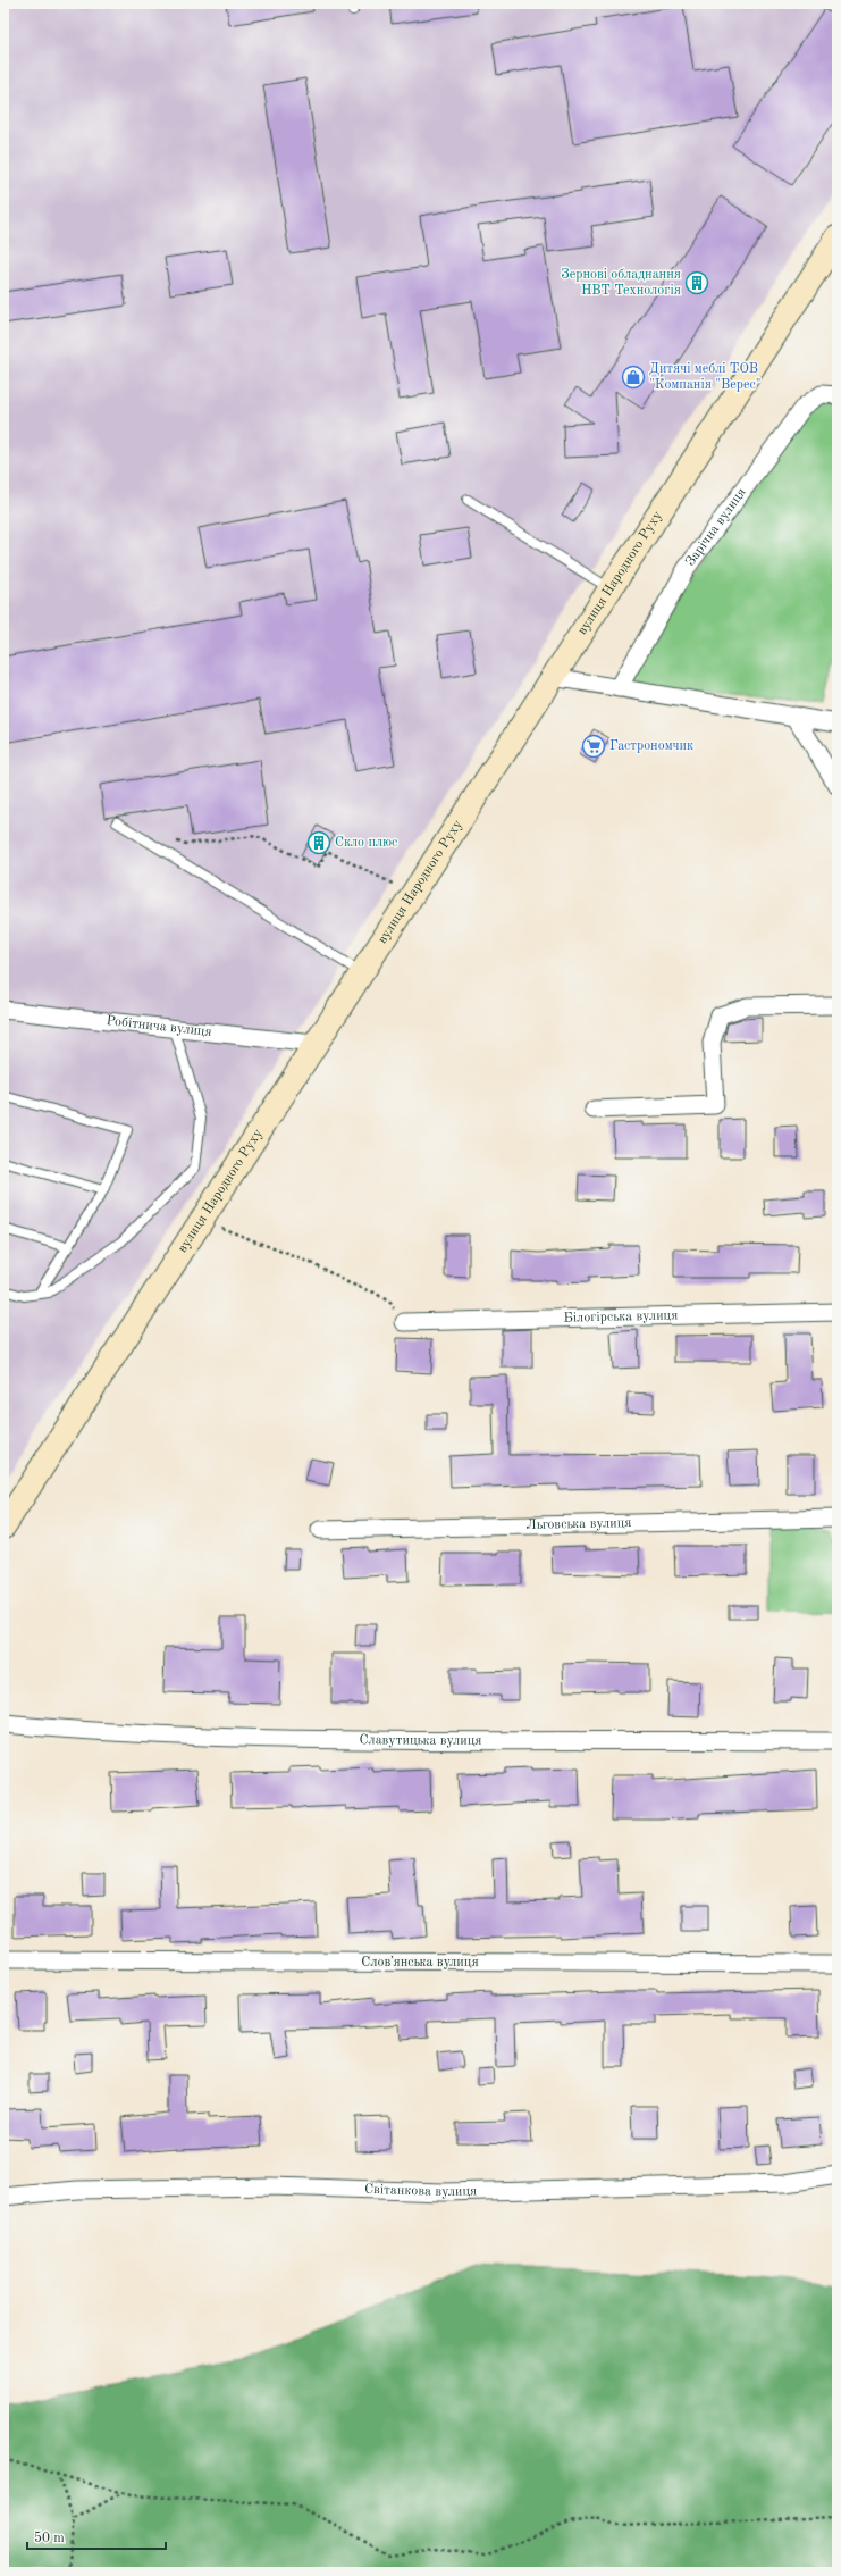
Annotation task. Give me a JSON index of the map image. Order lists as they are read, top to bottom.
{
  "streets": {
    "main road": ["вулиця Народного Руху"],
    "street": [
      "Зарічна вулиця",
      "Робітнича вулиця",
      "Білогірська вулиця",
      "Льговська вулиця",
      "Славутицька вулиця",
      "Словʼянська вулиця",
      "Світанкова вулиця"
    ]
  },
  "crossings": [
    ["вулиця Народного Руху", "Робітнича вулиця"]
  ],
  "places": {
    "building": ["Зернові обладнання НВТ Технологія", "Скло плюс"],
    "shop": ["Дитячі меблі ТОВ \"Компанія \"Верес\""],
    "supermarket": ["Гастрономчик"]
  },
  "scale_bar": "50 m"
}
